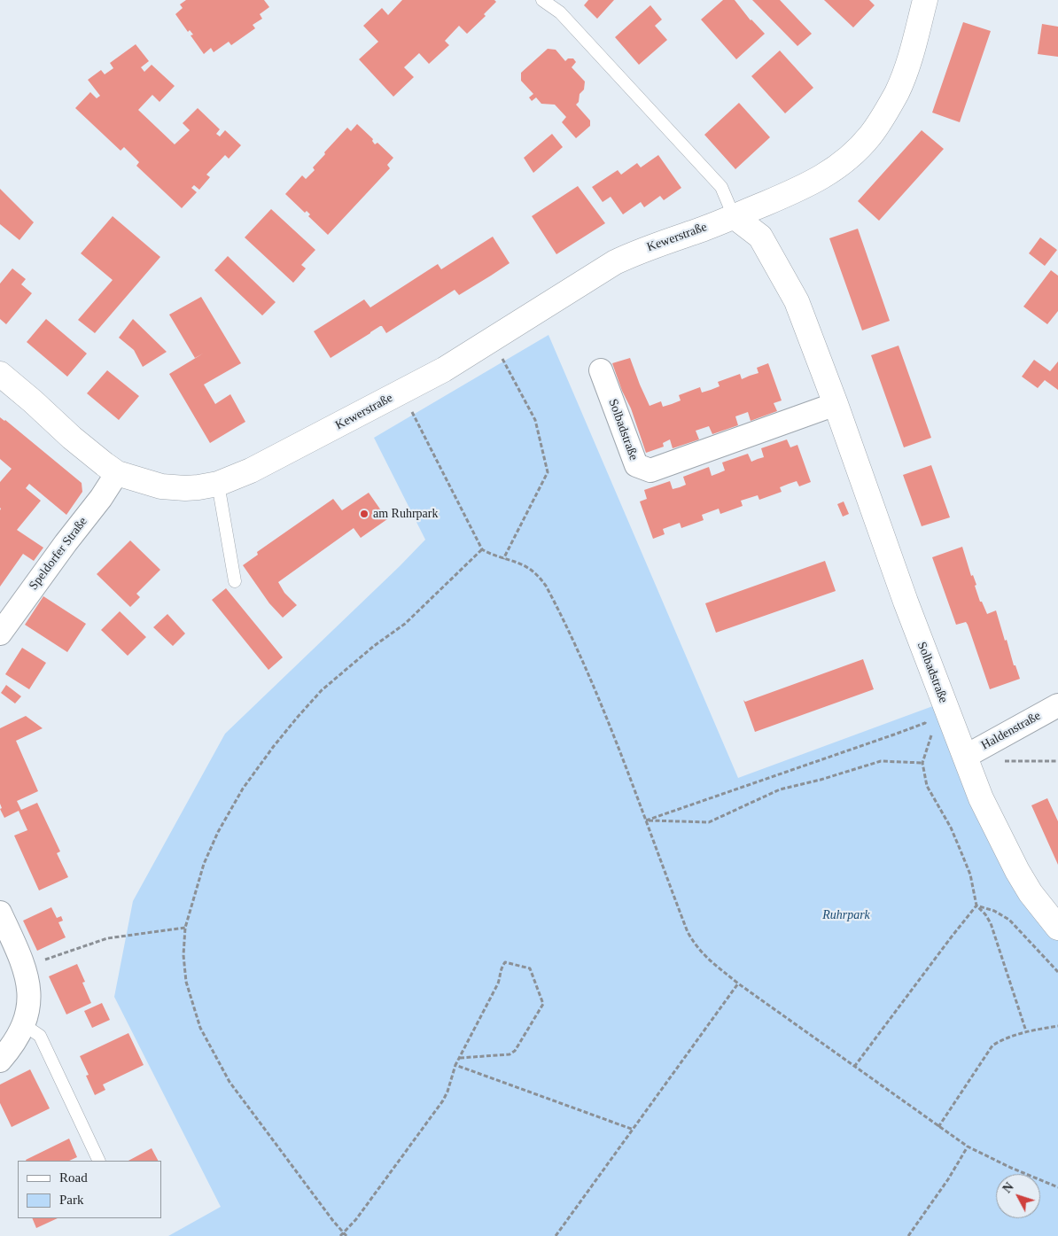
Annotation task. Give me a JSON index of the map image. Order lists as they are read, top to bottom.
{
  "streets": {
    "street": [
      "Kewerstraße",
      "Solbadstraße",
      "Speldorfer Straße",
      "Haldenstraße"
    ]
  },
  "crossings": [
    ["Kewerstraße", "Solbadstraße"],
    ["Kewerstraße", "Speldorfer Straße"],
    ["Solbadstraße", "Haldenstraße"]
  ],
  "parks": ["Ruhrpark"],
  "places": ["am Ruhrpark"],
  "legend": ["Road", "Park"],
  "north": "top left"
}
